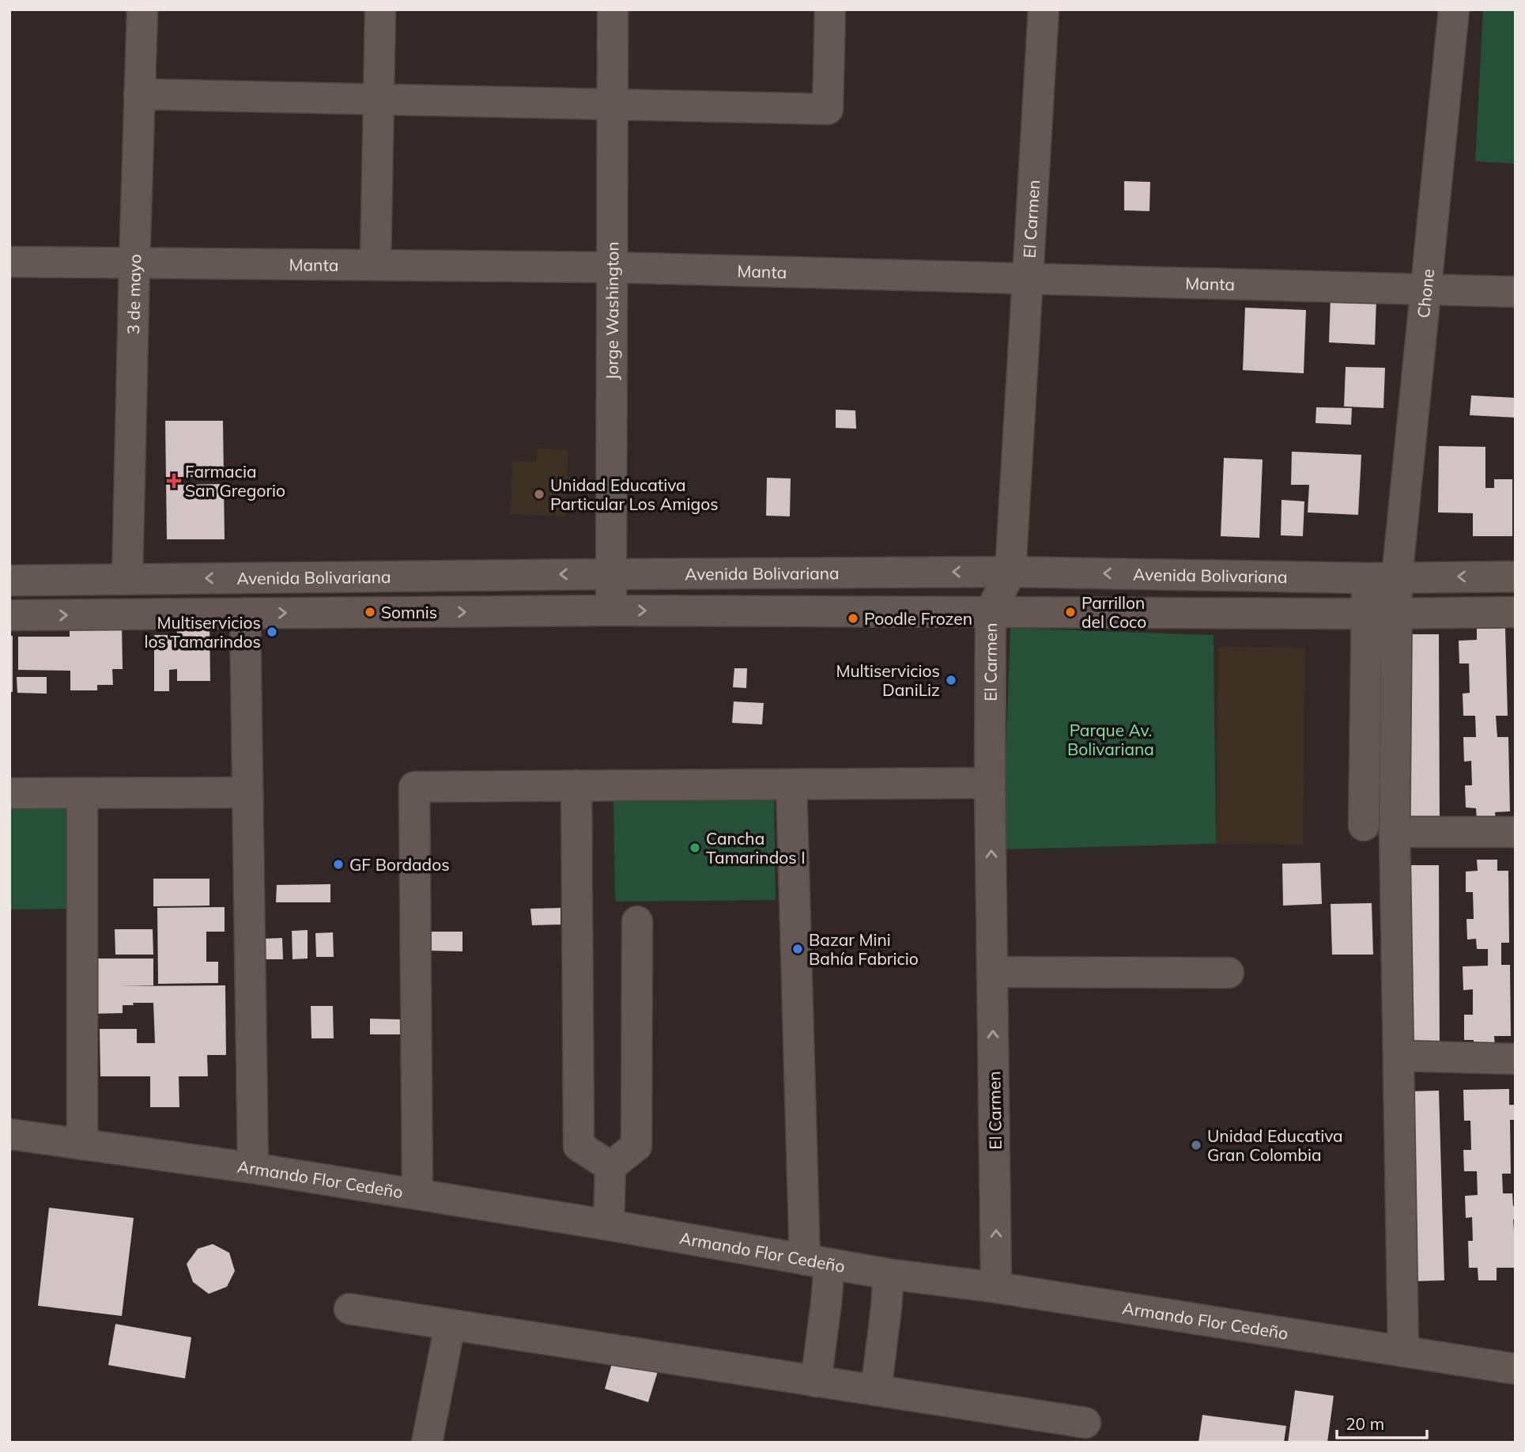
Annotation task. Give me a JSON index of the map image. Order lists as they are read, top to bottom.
{
  "streets": {
    "street": [
      "El Carmen",
      "Manta",
      "Chone",
      "3 de mayo",
      "Jorge Washington",
      "Avenida Bolivariana",
      "Armando Flor Cedeño"
    ]
  },
  "crossings": [
    ["El Carmen", "Manta"],
    ["El Carmen", "Avenida Bolivariana"],
    ["El Carmen", "Armando Flor Cedeño"],
    ["Manta", "Chone"],
    ["Manta", "3 de mayo"],
    ["Manta", "Jorge Washington"],
    ["Chone", "Avenida Bolivariana"],
    ["Chone", "Armando Flor Cedeño"],
    ["3 de mayo", "Avenida Bolivariana"],
    ["Jorge Washington", "Avenida Bolivariana"]
  ],
  "parks": ["Parque Av. Bolivariana"],
  "places": {
    "health": ["Farmacia San Gregorio"],
    "other": [
      "Unidad Educativa Particular Los Amigos",
      "Somnis",
      "Parrillon del Coco",
      "Poodle Frozen",
      "Multiservicios los Tamarindos",
      "Multiservicios DaniLiz",
      "Cancha Tamarindos I",
      "GF Bordados",
      "Bazar Mini Bahía Fabricio",
      "Unidad Educativa Gran Colombia"
    ]
  },
  "scale_bar": "20 m"
}
